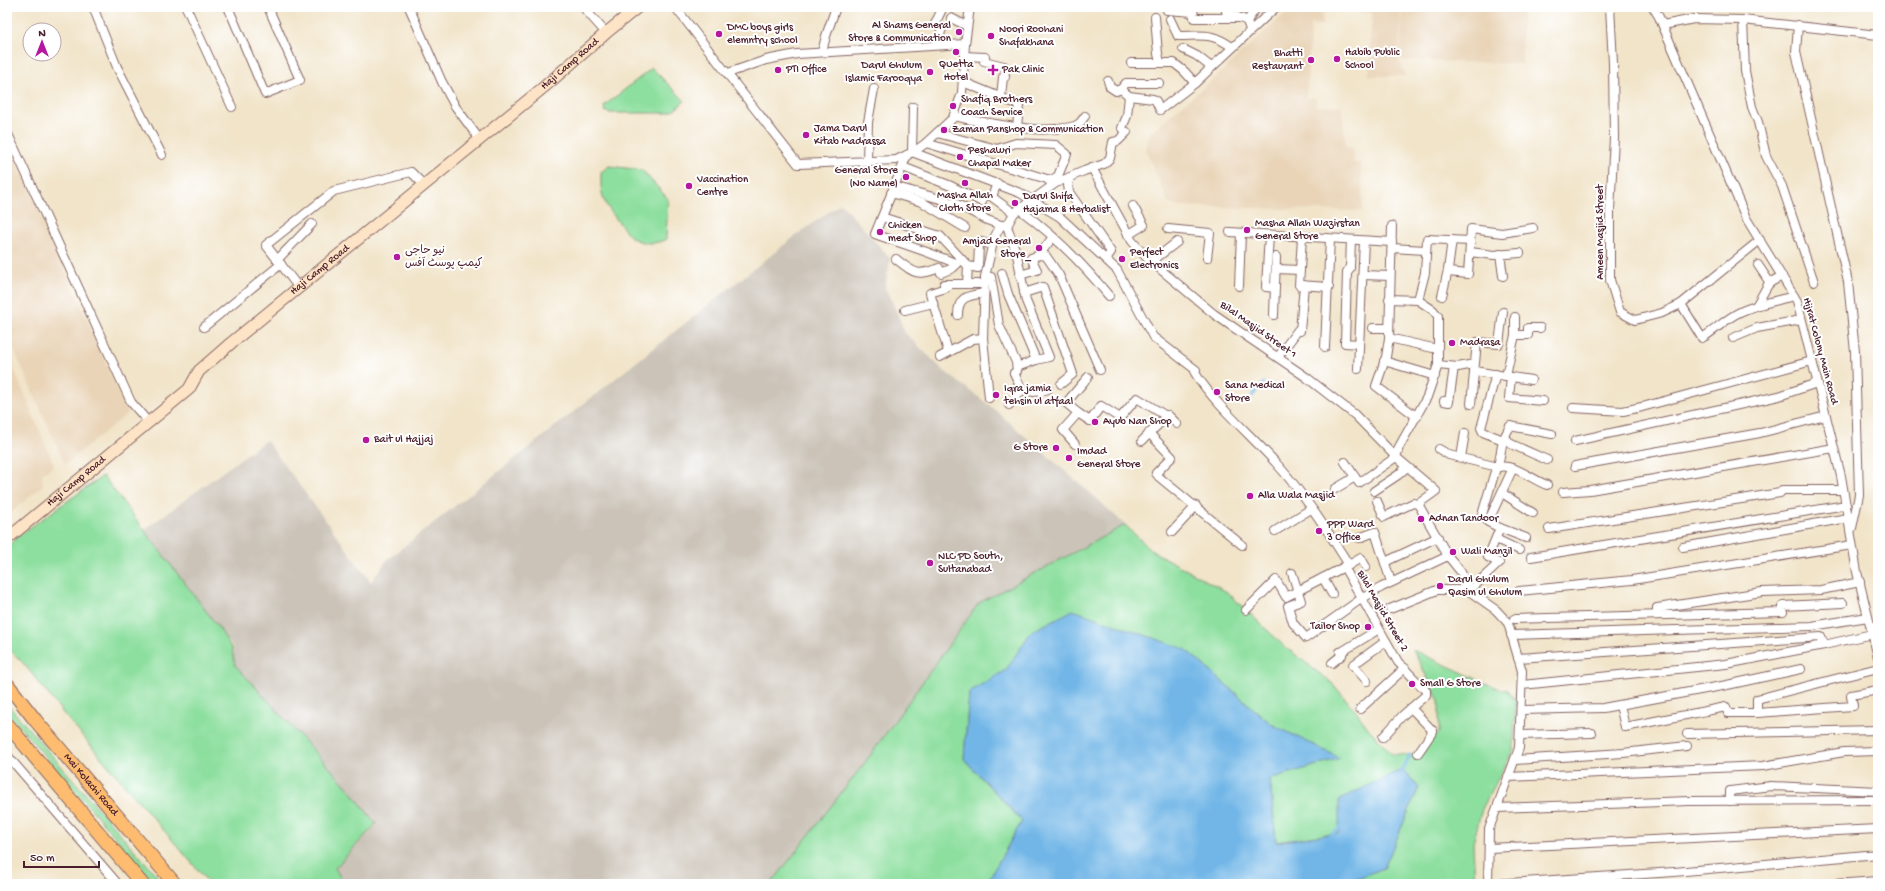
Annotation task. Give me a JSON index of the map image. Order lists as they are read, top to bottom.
{
  "streets": {
    "main road": ["Mai Kolachi Road"],
    "street": [
      "Haji Camp Road",
      "Ameen Masjid Street",
      "Bilal Masjid Street 1",
      "Hijrat Colony Main Road",
      "Bilal Masjid Street 2"
    ]
  },
  "crossings": [
    ["Ameen Masjid Street", "Hijrat Colony Main Road"]
  ],
  "places": {
    "other": [
      "Al Shams General Store & Communication",
      "DMC boys girls elemntry school",
      "Noori Roohani Shafakhana",
      "QUetta Hotel",
      "Habib Public School",
      "Bhatti Restaurant",
      "PTI Office",
      "Darul Ghulum Islamic Farooqya",
      "Shafiq Brothers Coach Service",
      "Zaman Panshop & Communication",
      "Jama Darul Kitab Madrassa",
      "Peshawri Chapal Maker",
      "General Store (No Name)",
      "Masha Allah Cloth Store",
      "Vaccination Centre",
      "Darul Shifa Hajama & Herbalist",
      "Masha Allah Wazirstan General Store",
      "Chicken meat Shop",
      "Amjad General Store_",
      "نیو حاجی کیمپ پوسٹ آفس",
      "Perfect Electronics",
      "Madrasa",
      "Sana Medical Store",
      "Iqra jamia tehsin ul atfaal",
      "Ayub Nan Shop",
      "Bait ul Hajjaj",
      "G Store",
      "Imdad General Store",
      "Alla Wala Masjid",
      "Adnan Tandoor",
      "PPP Ward 3 Office",
      "Wali Manzil",
      "NLC PD South, Sultanabad",
      "Darul Ghulum Qasim ul Ghulum",
      "Tailor Shop",
      "Small G Store"
    ],
    "health": ["Pak Clinic"]
  },
  "scale_bar": "50 m",
  "north": "top"
}
